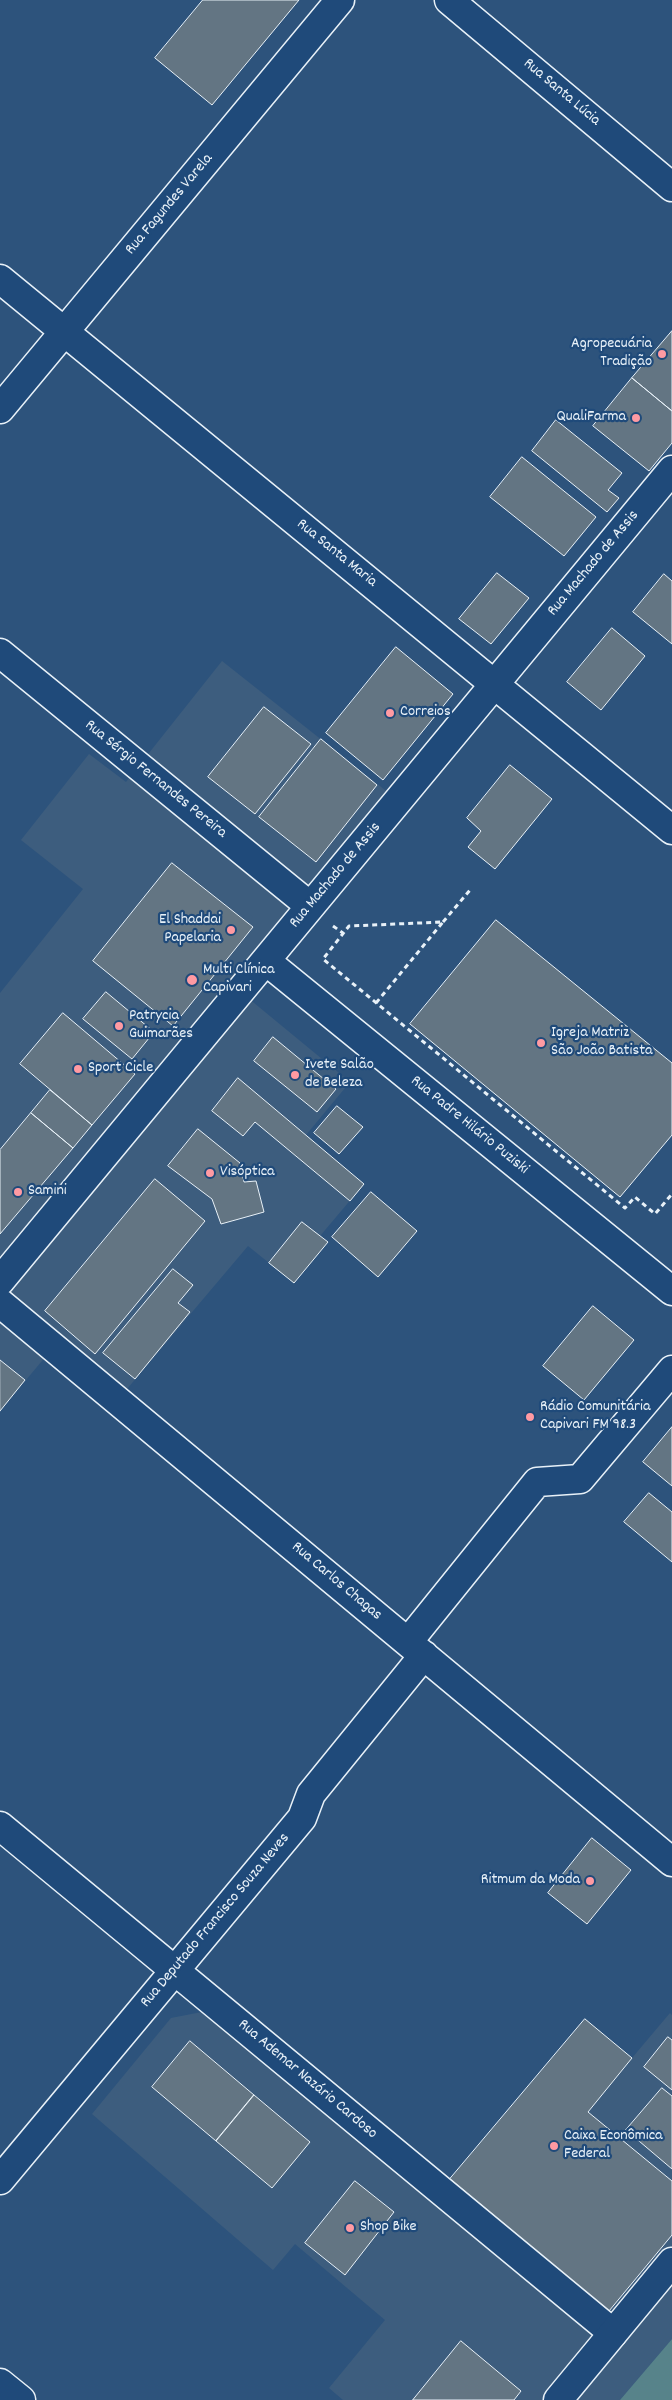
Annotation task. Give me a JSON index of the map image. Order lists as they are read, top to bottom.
{
  "streets": {
    "street": [
      "Rua Santa Lúcia",
      "Rua Fagundes Varela",
      "Rua Santa Maria",
      "Rua Machado de Assis",
      "Rua Sérgio Fernandes Pereira",
      "Rua Padre Hilário Puziski",
      "Rua Carlos Chagas",
      "Rua Deputado Francisco Souza Neves",
      "Rua Ademar Nazário Cardoso"
    ]
  },
  "crossings": [
    ["Rua Fagundes Varela", "Rua Santa Maria"],
    ["Rua Santa Maria", "Rua Machado de Assis"],
    ["Rua Machado de Assis", "Rua Sérgio Fernandes Pereira"],
    ["Rua Machado de Assis", "Rua Padre Hilário Puziski"],
    ["Rua Carlos Chagas", "Rua Deputado Francisco Souza Neves"],
    ["Rua Deputado Francisco Souza Neves", "Rua Ademar Nazário Cardoso"]
  ],
  "places": [
    "Agropecuária Tradição",
    "QualiFarma",
    "Correios",
    "El Shaddai Papelaria",
    "Multi Clínica Capivari",
    "Patrycia Guimarães",
    "Igreja Matriz São João Batista",
    "Sport Cicle",
    "Ivete Salão de Beleza",
    "Visóptica",
    "Samini",
    "Rádio Comunitária Capivari FM 98.3",
    "Ritmum da Moda",
    "Caixa Econômica Federal",
    "Shop Bike"
  ]
}
